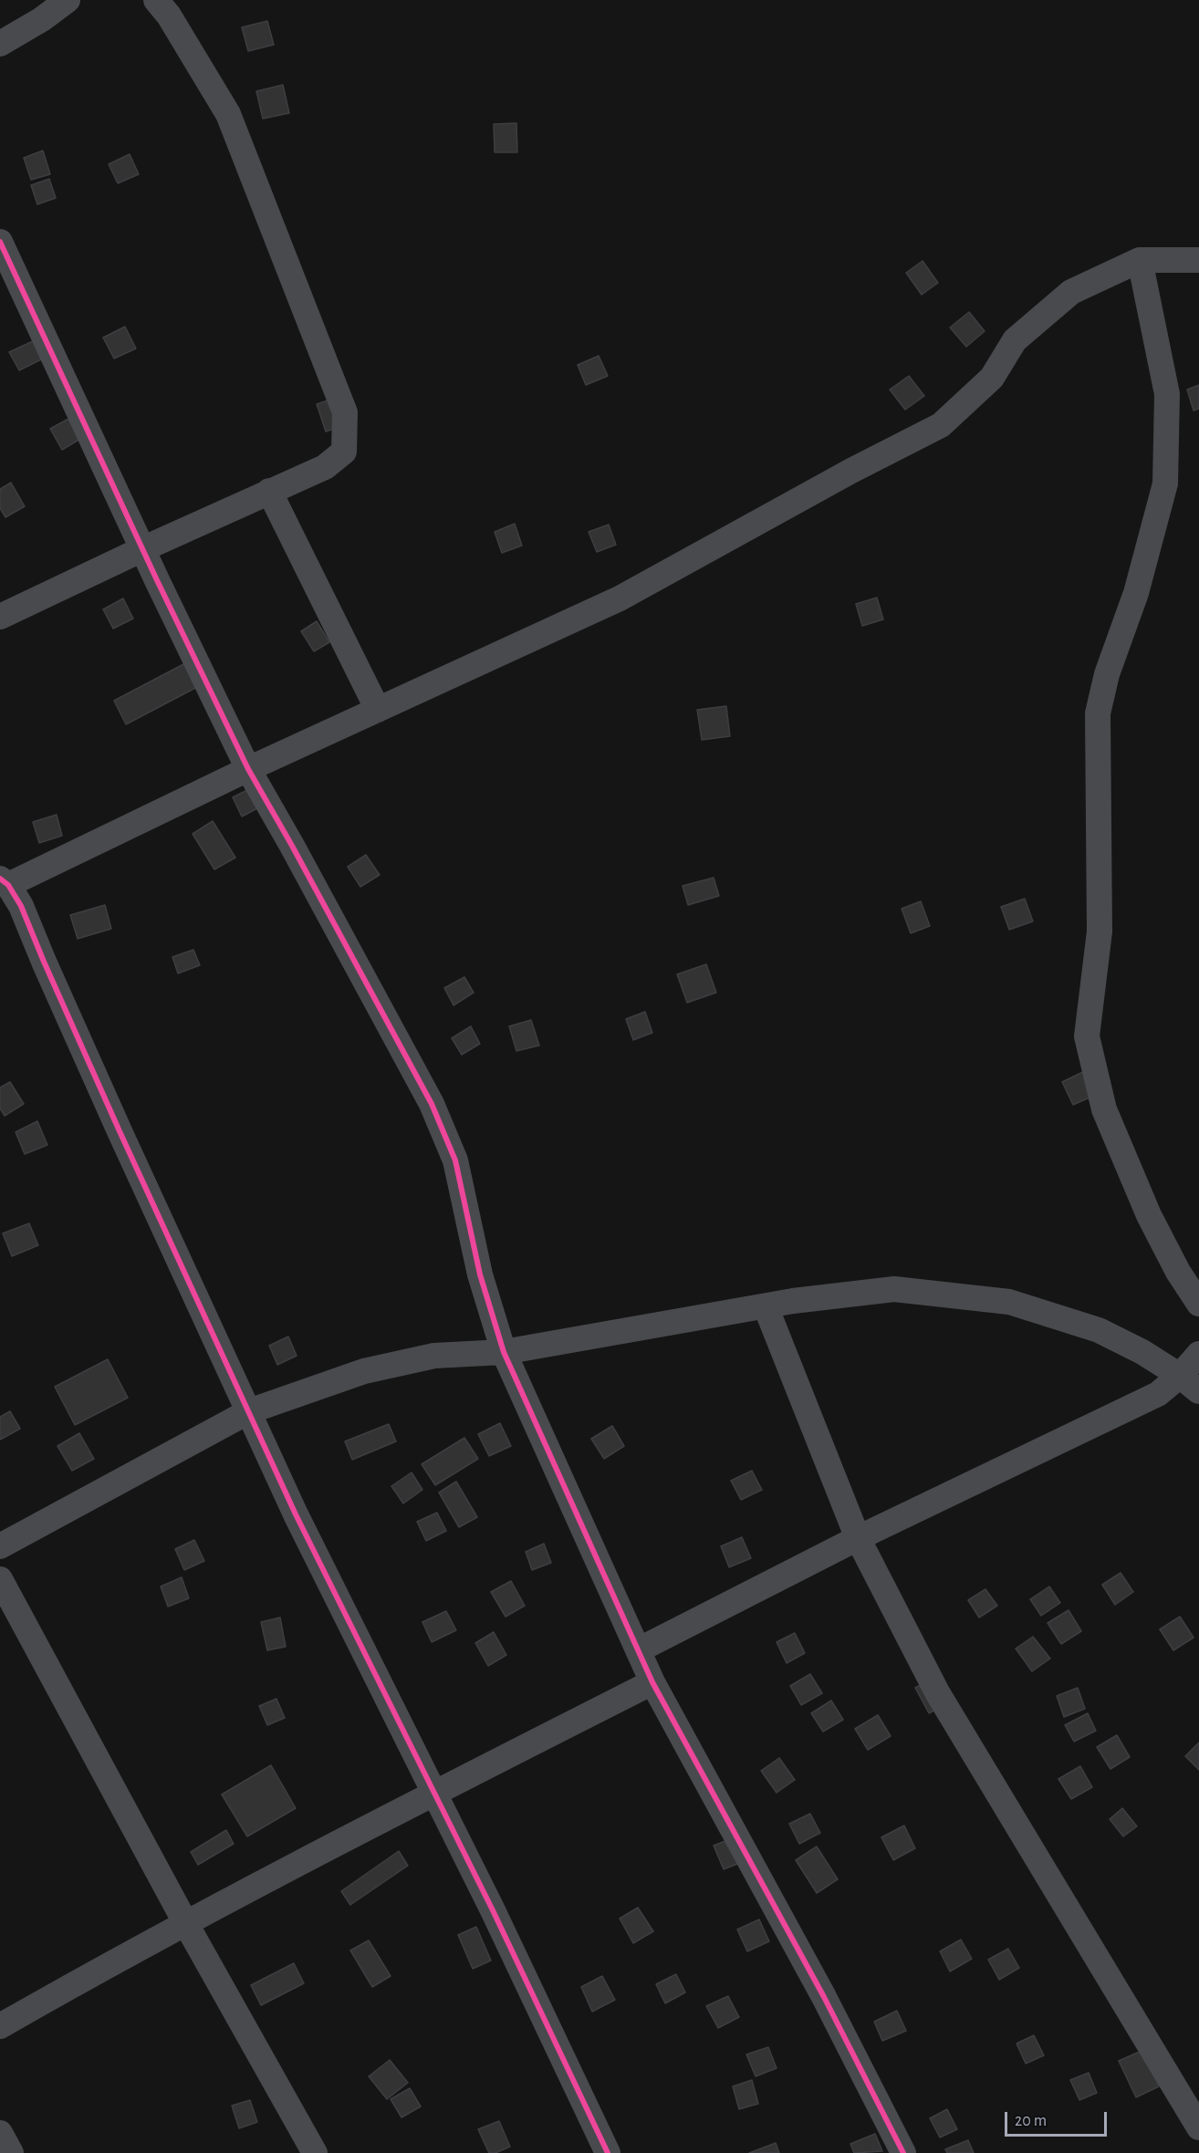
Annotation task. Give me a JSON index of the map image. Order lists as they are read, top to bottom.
{
  "scale_bar": "20 m"
}
